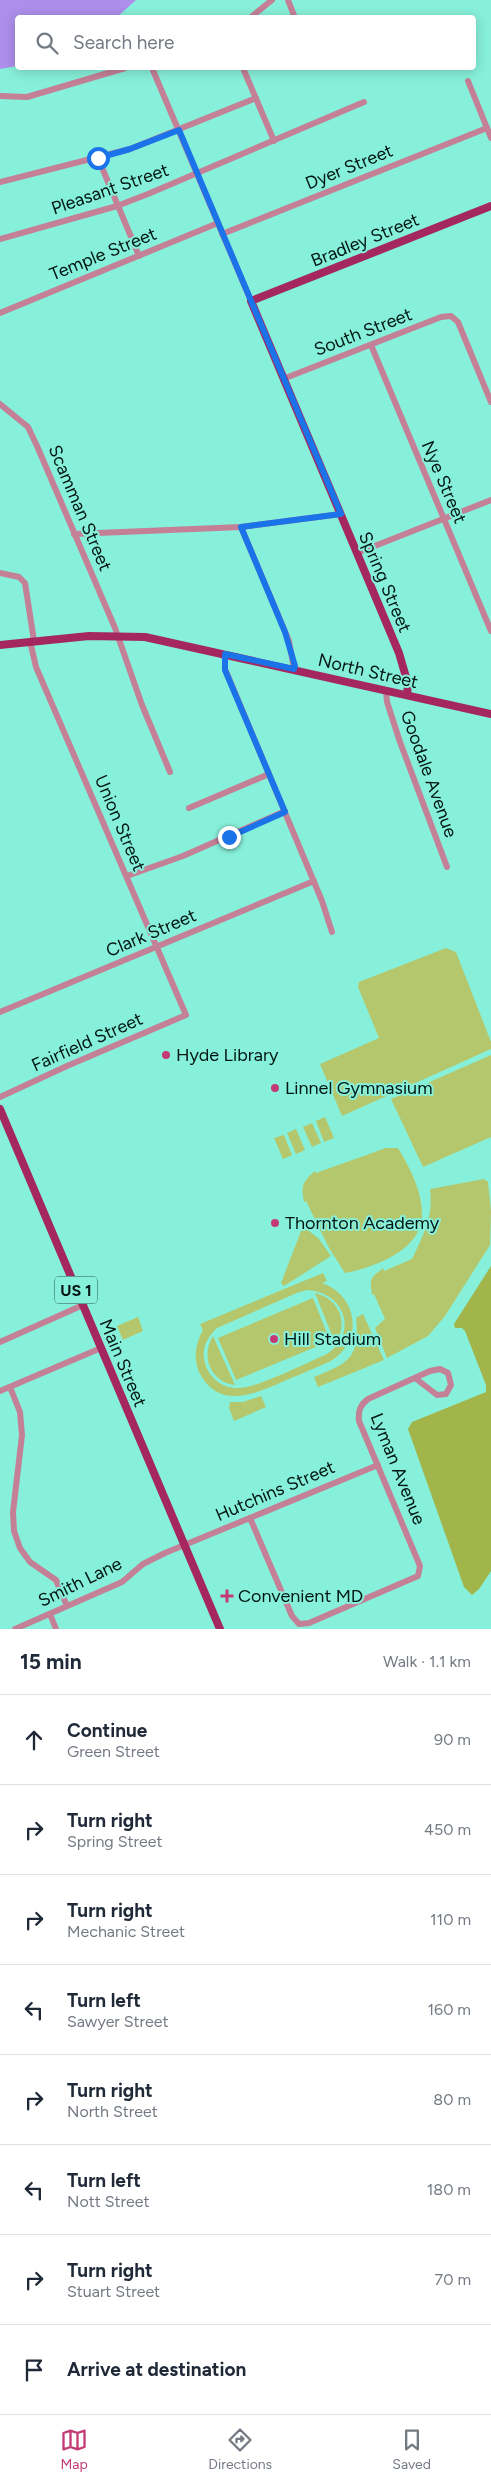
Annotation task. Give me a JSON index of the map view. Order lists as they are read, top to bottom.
{
  "streets": {
    "main road": [
      "Bradley Street",
      "Spring Street",
      "North Street",
      "US 1",
      "Main Street"
    ],
    "street": [
      "Dyer Street",
      "Pleasant Street",
      "Temple Street",
      "South Street",
      "Nye Street",
      "Scamman Street",
      "Goodale Avenue",
      "Union Street",
      "Clark Street",
      "Fairfield Street",
      "Lyman Avenue",
      "Hutchins Street",
      "Smith Lane"
    ]
  },
  "crossings": [
    ["Dyer Street", "Spring Street"],
    ["Pleasant Street", "Spring Street"],
    ["Bradley Street", "Spring Street"],
    ["Temple Street", "Spring Street"],
    ["South Street", "Nye Street"],
    ["South Street", "Spring Street"],
    ["Scamman Street", "North Street"],
    ["Spring Street", "North Street"],
    ["North Street", "Goodale Avenue"],
    ["North Street", "Union Street"],
    ["Union Street", "Clark Street"],
    ["Union Street", "Fairfield Street"],
    ["Main Street", "Hutchins Street"],
    ["Main Street", "Smith Lane"],
    ["Lyman Avenue", "Hutchins Street"],
    ["Hutchins Street", "Smith Lane"]
  ],
  "places": {
    "other": [
      "Hyde Library",
      "Linnel Gymnasium",
      "Thornton Academy",
      "Hill Stadium"
    ],
    "health": ["Convenient MD"]
  },
  "page": {
    "search": "Search here",
    "heading": ["15 min", "Walk · 1.1 km"],
    "list": [
      ["Continue", "Green Street", "90 m"],
      ["Turn right", "Spring Street", "450 m"],
      ["Turn right", "Mechanic Street", "110 m"],
      ["Turn left", "Sawyer Street", "160 m"],
      ["Turn right", "North Street", "80 m"],
      ["Turn left", "Nott Street", "180 m"],
      ["Turn right", "Stuart Street", "70 m"],
      "Arrive at destination"
    ],
    "nav": ["Map", "Directions", "Saved"]
  }
}
